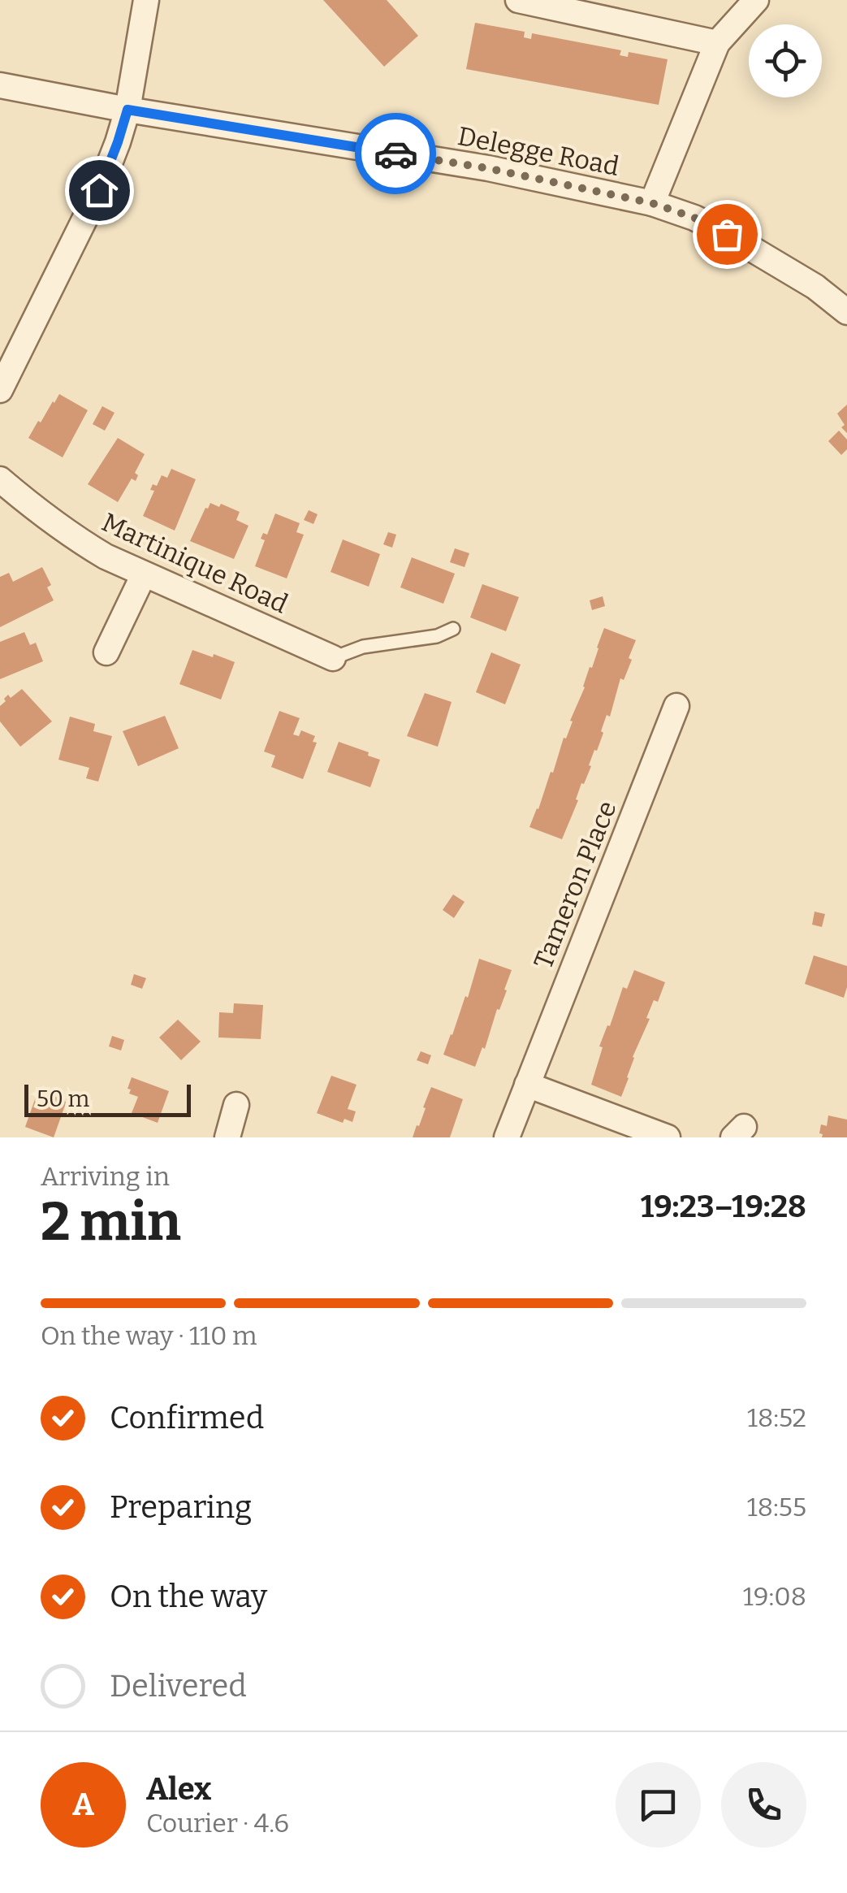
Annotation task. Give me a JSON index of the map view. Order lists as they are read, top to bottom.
{
  "streets": {
    "street": ["Delegge Road", "Martinique Road", "Tameron Place"]
  },
  "scale_bar": "50 m",
  "page": {
    "scale": "50 m",
    "heading": ["2 min", "Arriving in", "19:23–19:28"],
    "panel": ["Alex", "Courier · 4.6"],
    "bar": "On the way · 110 m",
    "list": [
      ["Confirmed", "18:52"],
      ["Preparing", "18:55"],
      ["On the way", "19:08"],
      "Delivered"
    ],
    "round": "A"
  }
}
